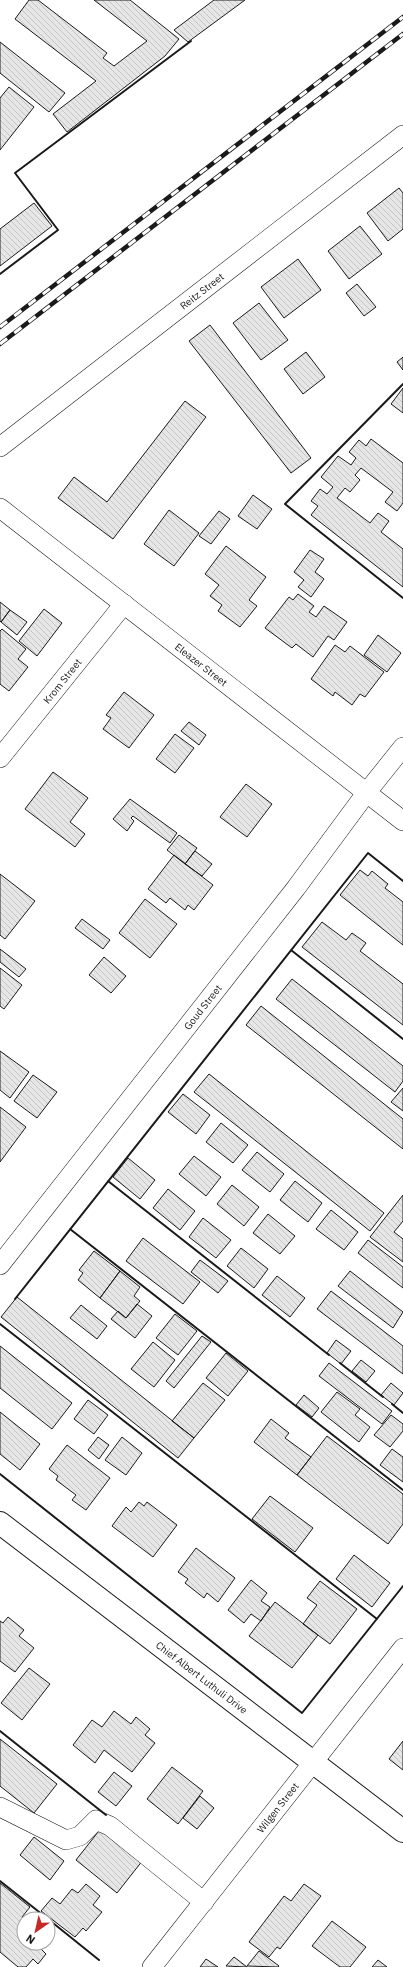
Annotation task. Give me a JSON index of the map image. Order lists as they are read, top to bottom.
{
  "streets": {
    "main road": ["Chief Albert Luthuli Drive"],
    "street": [
      "Reitz Street",
      "Eleazer Street",
      "Krom Street",
      "Goud Street",
      "Wilgen Street"
    ]
  },
  "crossings": [
    ["Eleazer Street", "Krom Street"],
    ["Eleazer Street", "Goud Street"],
    ["Chief Albert Luthuli Drive", "Wilgen Street"]
  ],
  "north": "bottom left"
}
